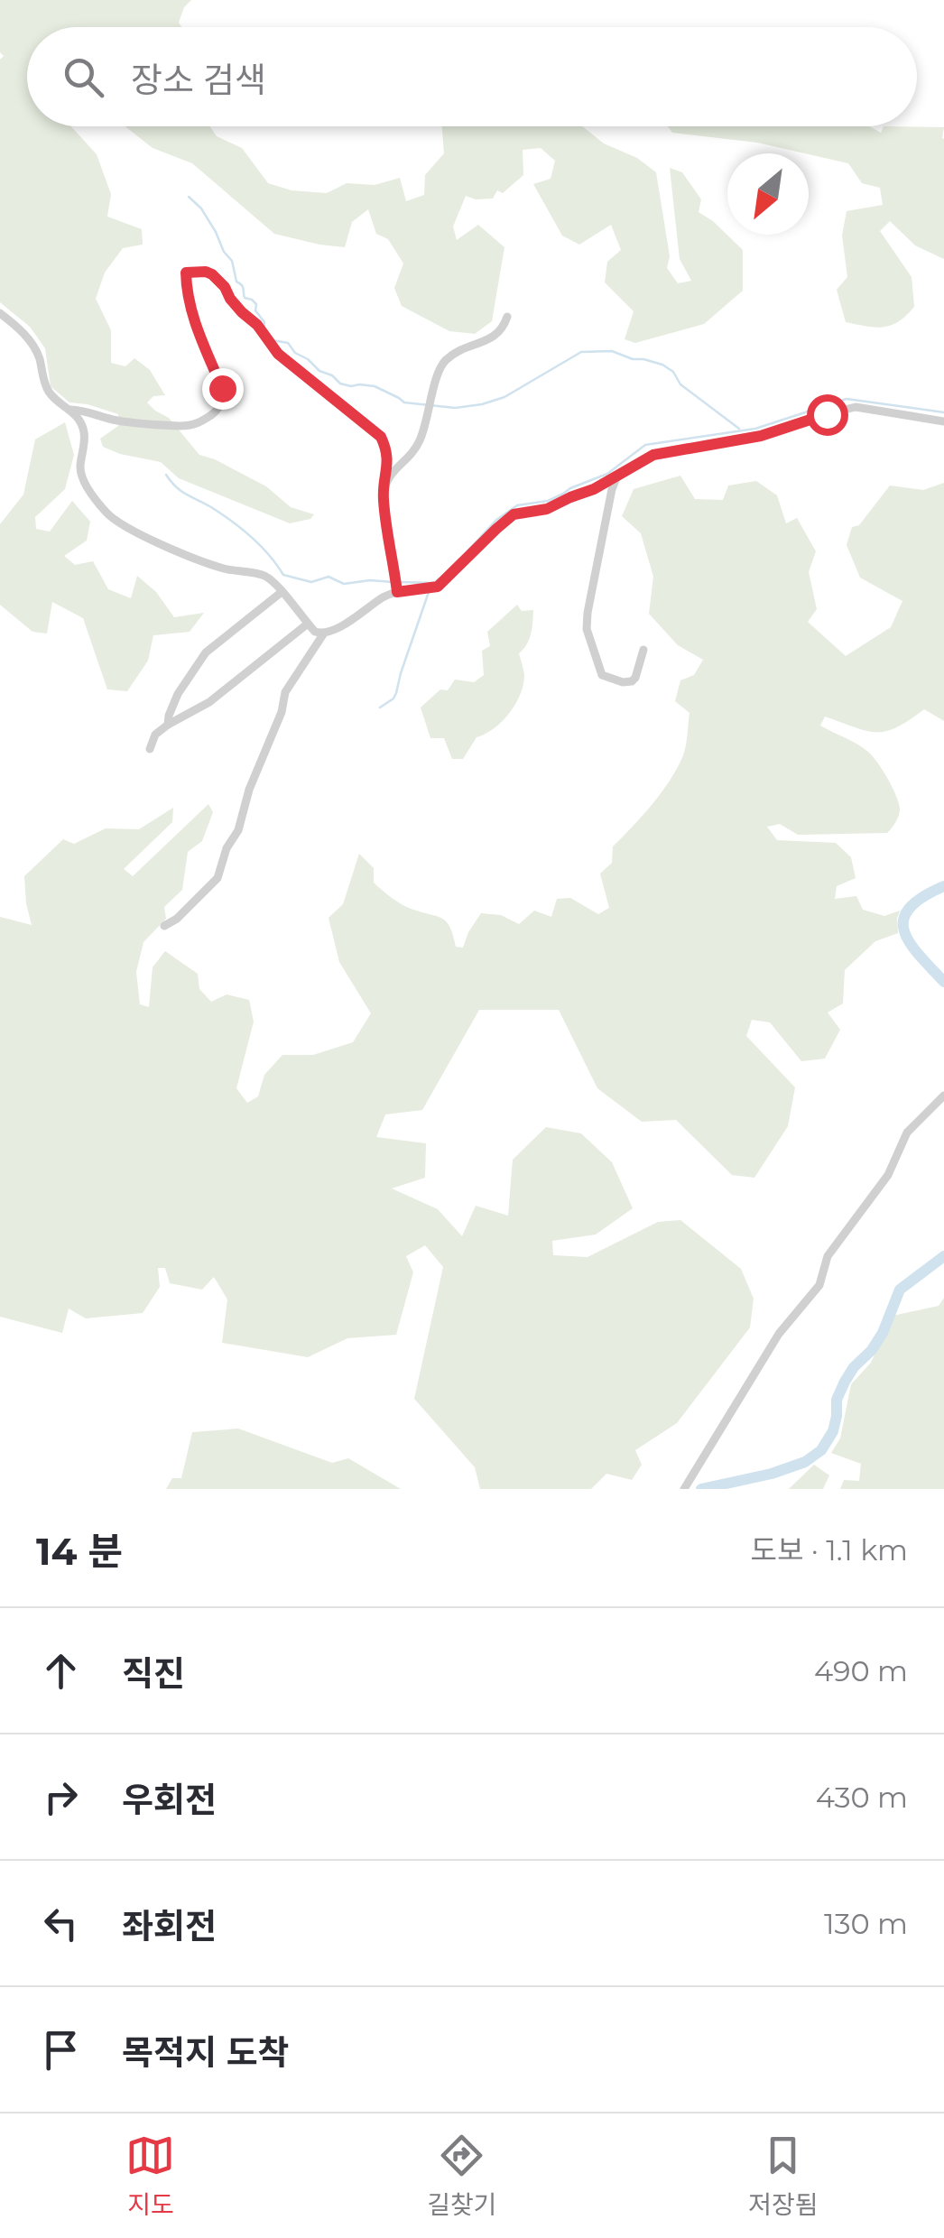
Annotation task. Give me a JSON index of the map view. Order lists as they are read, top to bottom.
{
  "north": "bottom left",
  "page": {
    "search": "장소 검색",
    "heading": ["14 분", "도보 · 1.1 km"],
    "list": [
      ["직진", "490 m"],
      ["우회전", "430 m"],
      ["좌회전", "130 m"],
      "목적지 도착"
    ],
    "nav": ["지도", "길찾기", "저장됨"]
  }
}
